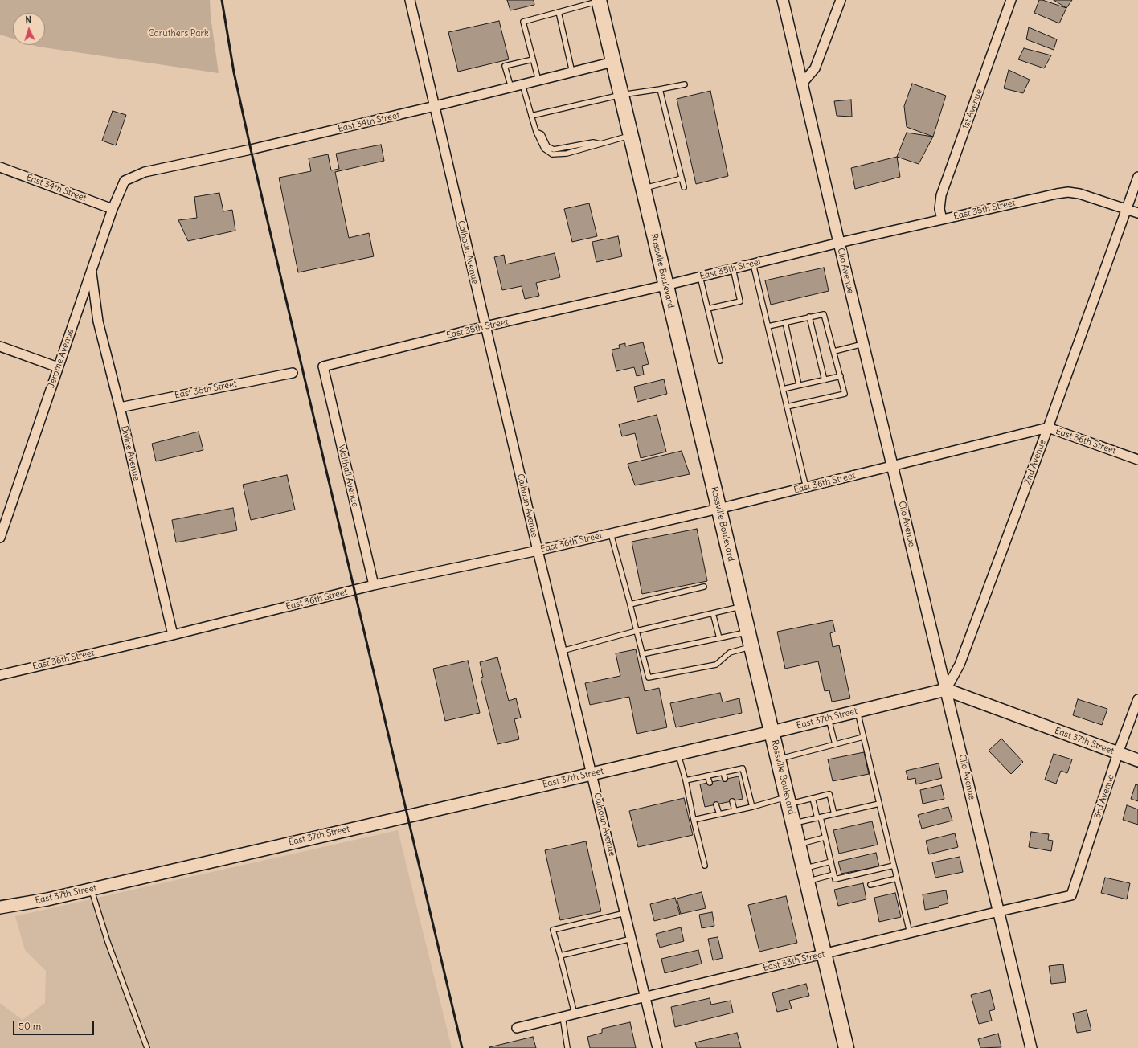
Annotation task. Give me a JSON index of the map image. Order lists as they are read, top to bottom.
{
  "streets": {
    "highway": ["Rossville Boulevard"],
    "main road": ["East 37th Street"],
    "street": [
      "1st Avenue",
      "East 34th Street",
      "East 35th Street",
      "Calhoun Avenue",
      "Clio Avenue",
      "Jerome Avenue",
      "East 36th Street",
      "Divine Avenue",
      "2nd Avenue",
      "Walthall Avenue",
      "3rd Avenue",
      "East 38th Street"
    ]
  },
  "crossings": [
    ["1st Avenue", "East 35th Street"],
    ["East 34th Street", "Calhoun Avenue"],
    ["East 34th Street", "Rossville Boulevard"],
    ["East 34th Street", "Jerome Avenue"],
    ["East 35th Street", "Calhoun Avenue"],
    ["East 35th Street", "Rossville Boulevard"],
    ["East 35th Street", "Clio Avenue"],
    ["East 35th Street", "Divine Avenue"],
    ["East 35th Street", "2nd Avenue"],
    ["East 35th Street", "Walthall Avenue"],
    ["Calhoun Avenue", "East 36th Street"],
    ["Calhoun Avenue", "East 37th Street"],
    ["Calhoun Avenue", "East 38th Street"],
    ["Rossville Boulevard", "East 36th Street"],
    ["Rossville Boulevard", "East 37th Street"],
    ["Rossville Boulevard", "East 38th Street"],
    ["Clio Avenue", "East 36th Street"],
    ["Clio Avenue", "2nd Avenue"],
    ["Clio Avenue", "East 37th Street"],
    ["Clio Avenue", "East 38th Street"],
    ["Jerome Avenue", "Divine Avenue"],
    ["East 36th Street", "Divine Avenue"],
    ["East 36th Street", "2nd Avenue"],
    ["East 36th Street", "Walthall Avenue"],
    ["2nd Avenue", "East 37th Street"],
    ["East 37th Street", "3rd Avenue"],
    ["3rd Avenue", "East 38th Street"]
  ],
  "parks": ["Caruthers Park"],
  "scale_bar": "50 m",
  "north": "top"
}
